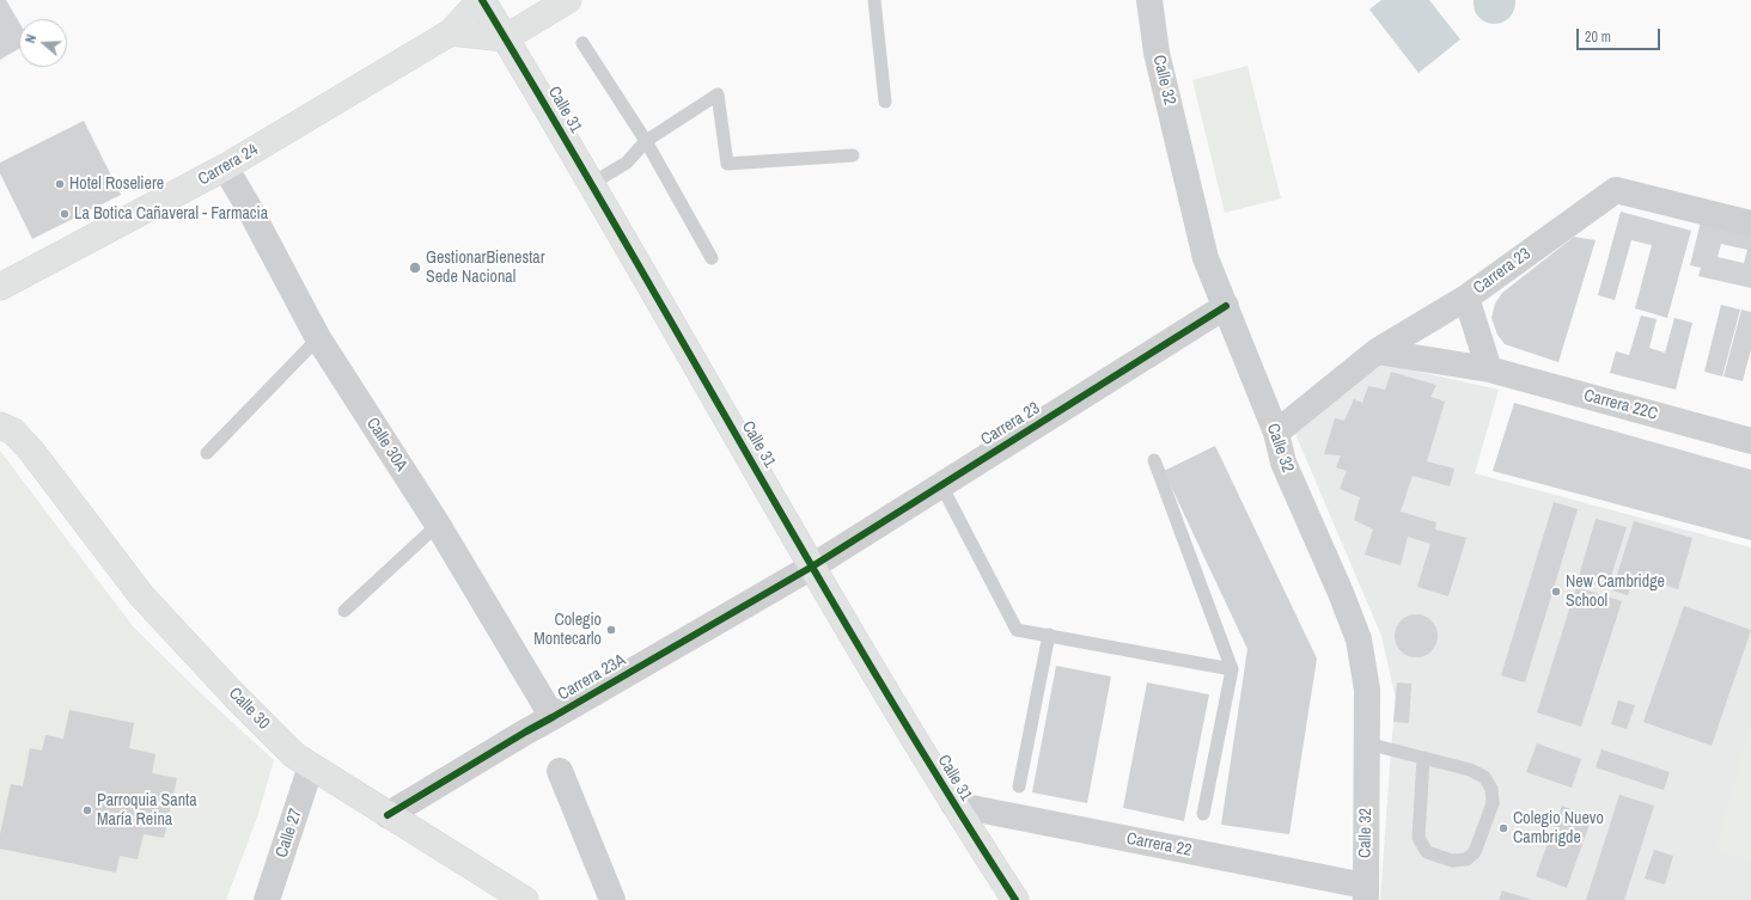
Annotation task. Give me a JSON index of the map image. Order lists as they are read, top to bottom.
{
  "streets": {
    "street": [
      "Calle 32",
      "Calle 31",
      "Carrera 24",
      "Carrera 23",
      "Carrera 22C",
      "Calle 30A",
      "Carrera 23A",
      "Calle 30",
      "Calle 27",
      "Carrera 22"
    ]
  },
  "crossings": [
    ["Calle 32", "Carrera 23"],
    ["Calle 32", "Carrera 22"],
    ["Calle 31", "Carrera 24"],
    ["Calle 31", "Carrera 23"],
    ["Calle 31", "Carrera 23A"],
    ["Calle 31", "Carrera 22"],
    ["Carrera 24", "Calle 30A"],
    ["Carrera 23", "Carrera 22C"],
    ["Carrera 23", "Carrera 23A"],
    ["Calle 30A", "Carrera 23A"],
    ["Carrera 23A", "Calle 30"],
    ["Calle 30", "Calle 27"]
  ],
  "places": [
    "Hotel Roseliere",
    "La Botica Cañaveral - Farmacia",
    "GestionarBienestar Sede Nacional",
    "New Cambridge School",
    "Colegio Montecarlo",
    "Parroquia Santa María Reina",
    "Colegio Nuevo Cambrigde"
  ],
  "scale_bar": "20 m",
  "north": "left"
}
